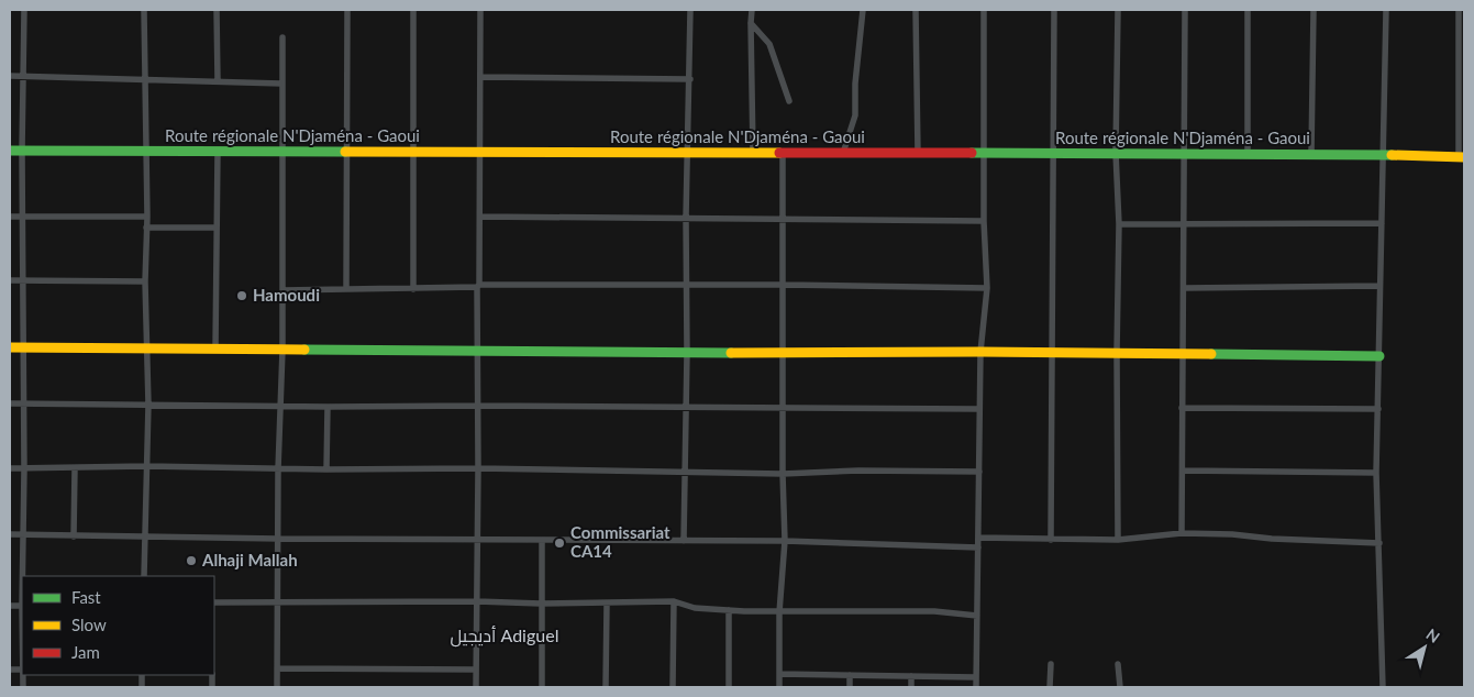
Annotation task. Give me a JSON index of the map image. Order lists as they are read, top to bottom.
{
  "streets": {
    "street": ["Route régionale N'Djaména - Gaoui"]
  },
  "districts": ["أديجيل Adiguel"],
  "places": ["Hamoudi", "Commissariat CA14", "Alhaji Mallah"],
  "legend": ["Fast", "Slow", "Jam"],
  "north": "top right"
}
